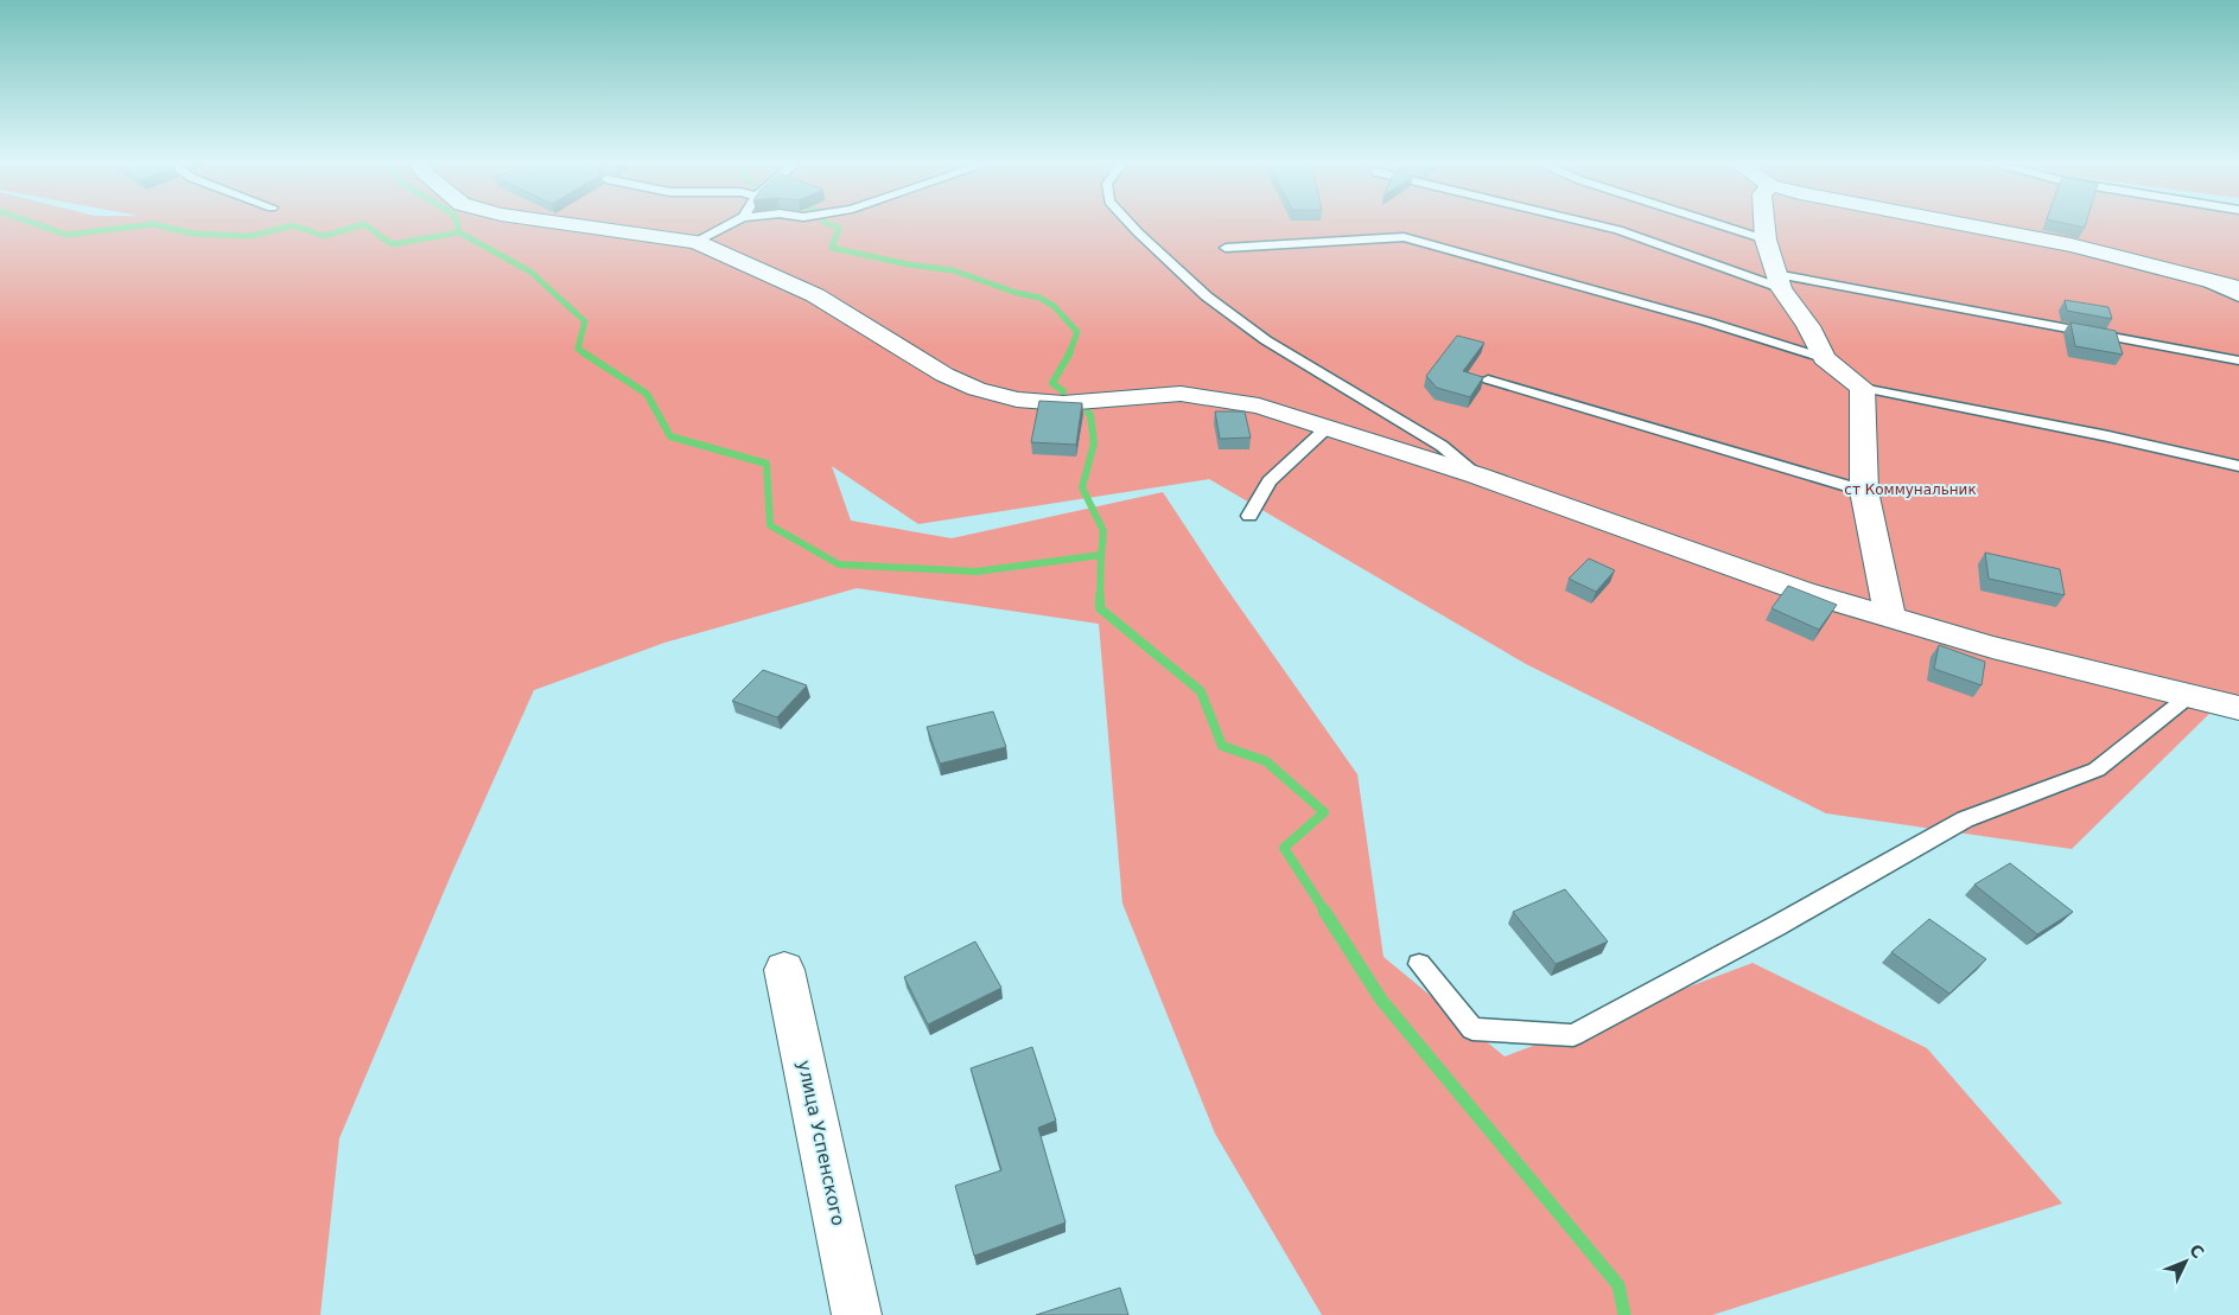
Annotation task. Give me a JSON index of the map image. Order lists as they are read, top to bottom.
{
  "streets": {
    "street": ["улица Успенского"]
  },
  "parks": ["ст Коммунальник"],
  "north": "top right"
}
